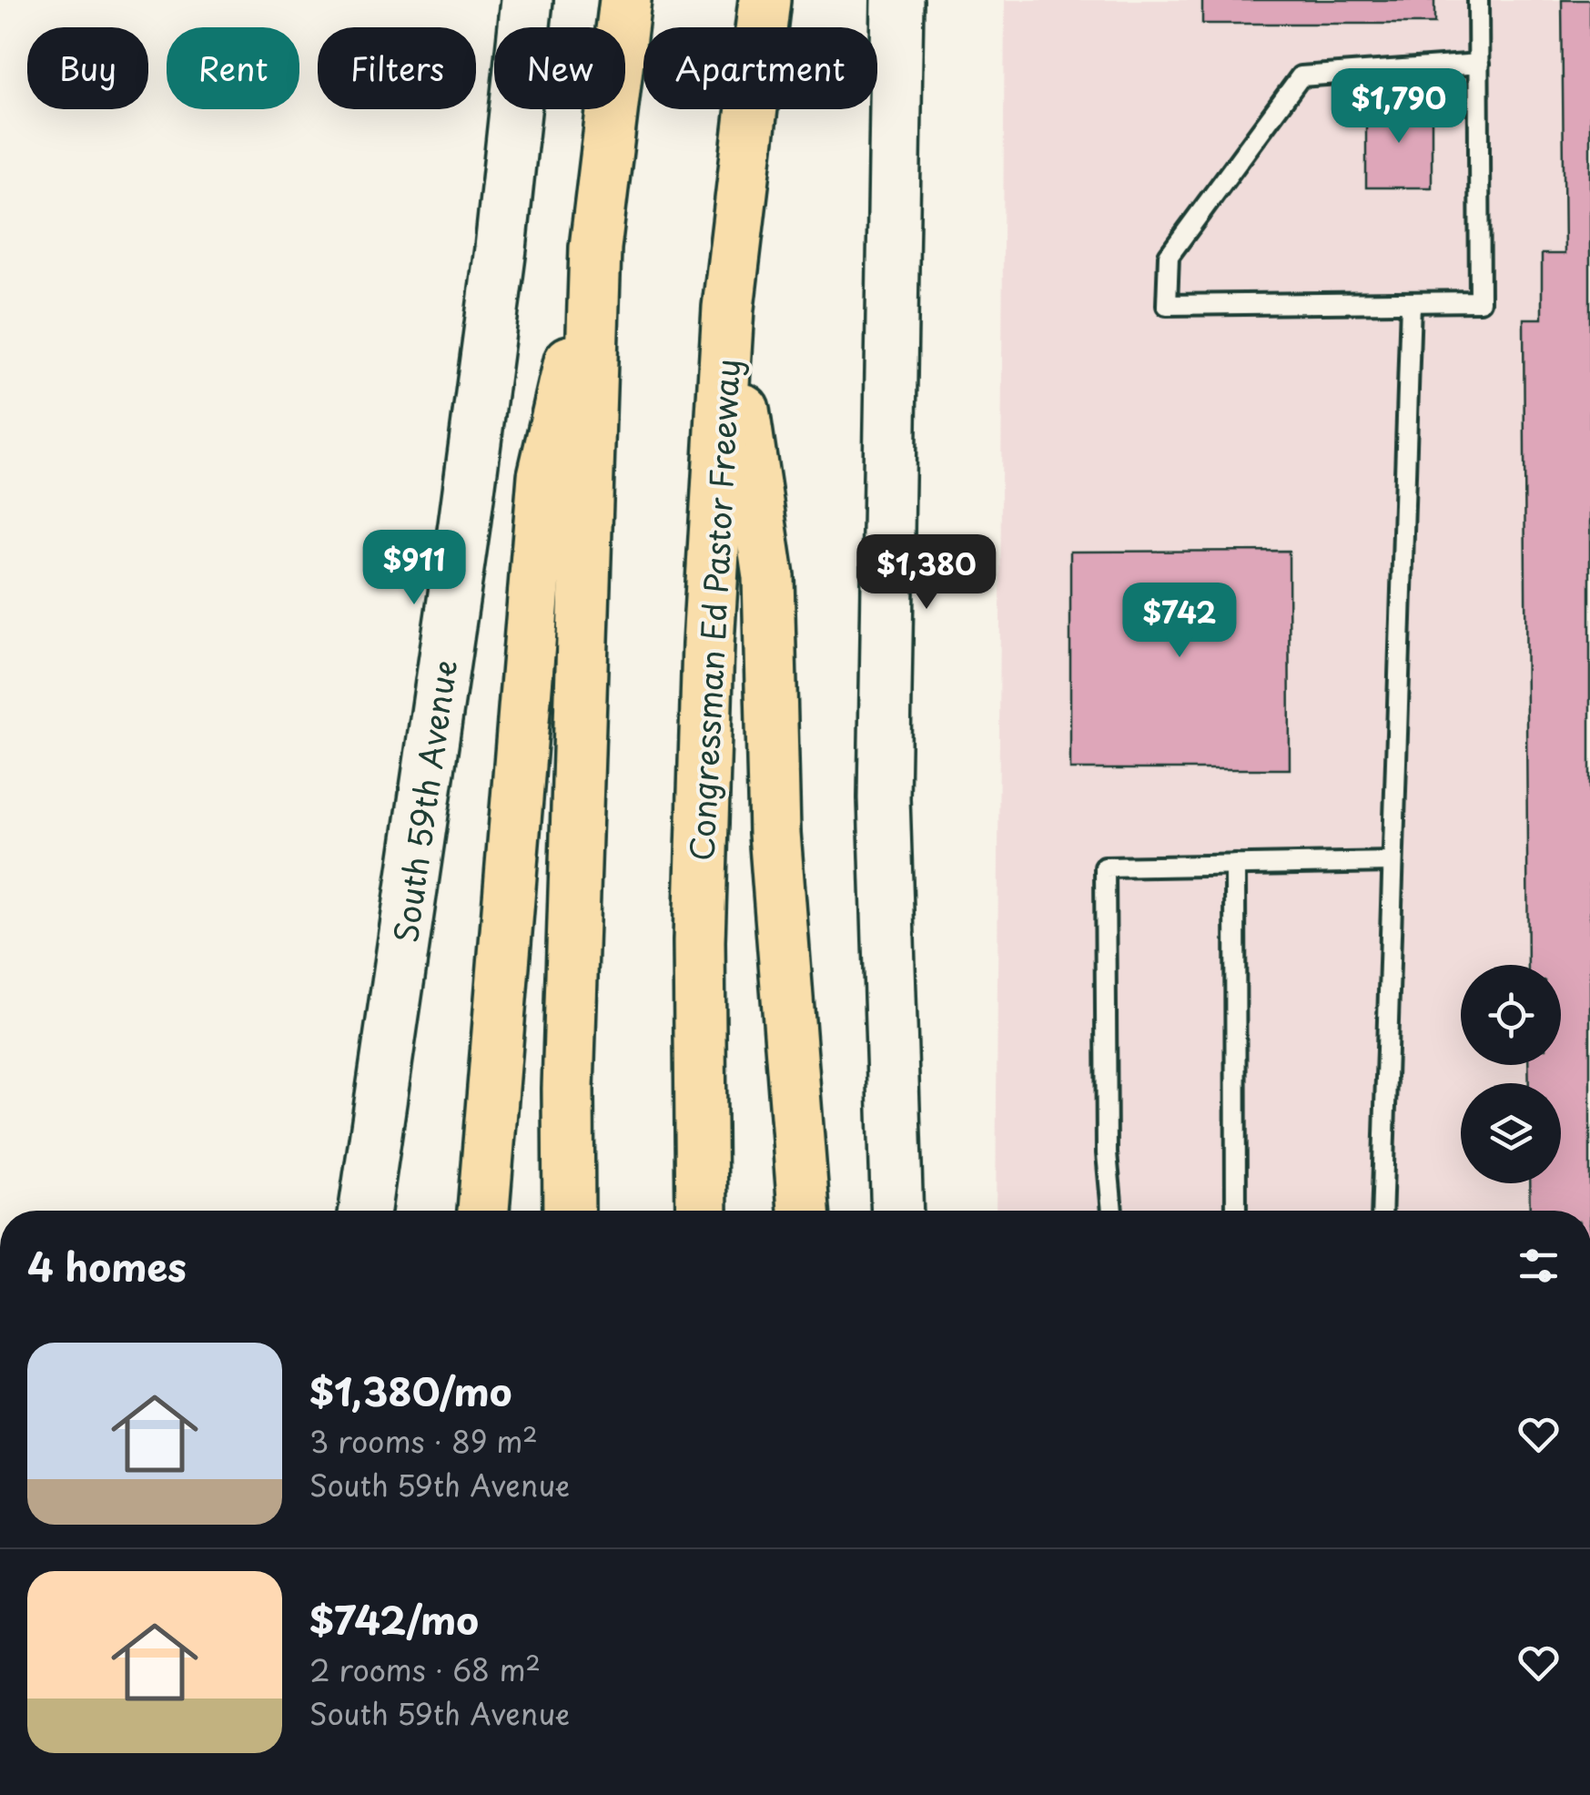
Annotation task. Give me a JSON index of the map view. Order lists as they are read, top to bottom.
{
  "streets": {
    "highway": ["Congressman Ed Pastor Freeway"],
    "main road": ["South 59th Avenue"]
  },
  "page": {
    "chip": [
      "Buy",
      "Rent",
      "Filters",
      "New",
      "Apartment"
    ],
    "price": [
      "$1,790",
      "$911",
      "$1,380",
      "$742"
    ],
    "heading": "4 homes",
    "list": [
      {
        "name": "$1,380/mo",
        "note": "3 rooms · 89 m² · South 59th Avenue"
      },
      {
        "name": "$742/mo",
        "note": "2 rooms · 68 m² · South 59th Avenue"
      }
    ]
  }
}
